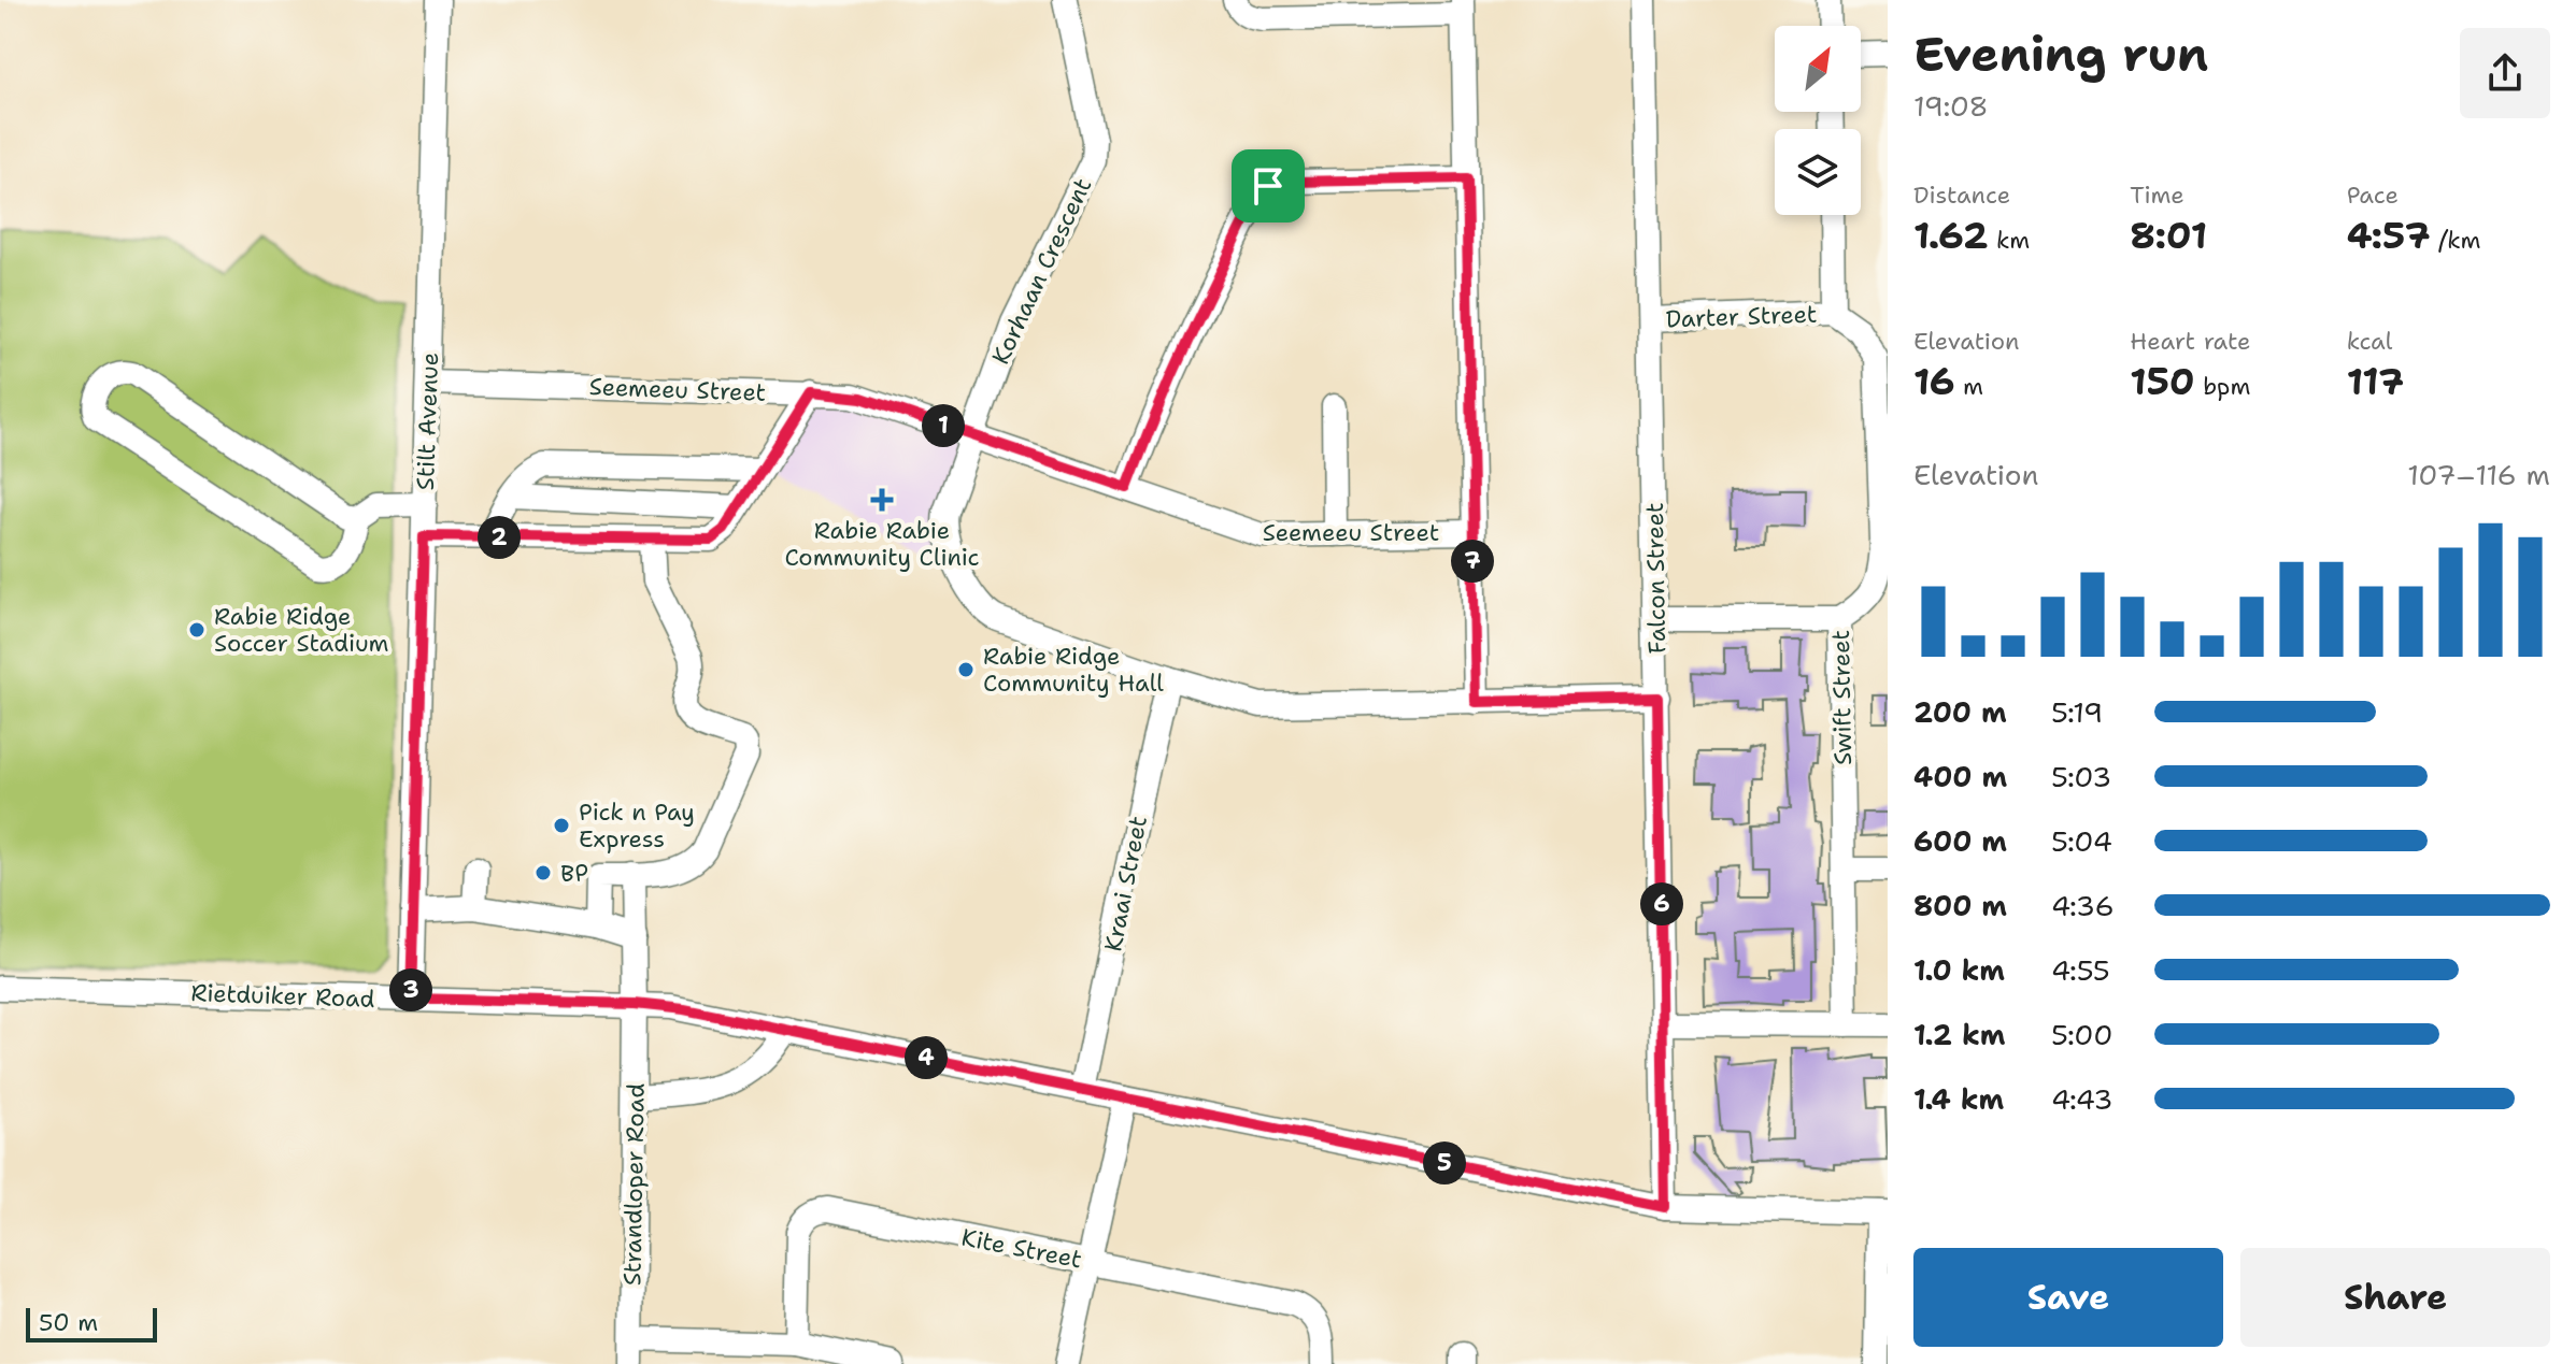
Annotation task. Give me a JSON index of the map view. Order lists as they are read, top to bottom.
{
  "streets": {
    "street": [
      "Korhaan Crescent",
      "Darter Street",
      "Seemeeu Street",
      "Stilt Avenue",
      "Falcon Street",
      "Swift Street",
      "Kraai Street",
      "Rietduiker Road",
      "Strandloper Road",
      "Kite Street"
    ]
  },
  "crossings": [
    ["Korhaan Crescent", "Seemeeu Street"],
    ["Korhaan Crescent", "Falcon Street"],
    ["Korhaan Crescent", "Kraai Street"],
    ["Darter Street", "Falcon Street"],
    ["Darter Street", "Swift Street"],
    ["Seemeeu Street", "Stilt Avenue"],
    ["Stilt Avenue", "Rietduiker Road"],
    ["Falcon Street", "Rietduiker Road"],
    ["Kraai Street", "Rietduiker Road"],
    ["Rietduiker Road", "Strandloper Road"]
  ],
  "places": {
    "health": ["Rabie Rabie Community Clinic"],
    "other": [
      "Rabie Ridge Soccer Stadium",
      "Rabie Ridge Community Hall",
      "Pick n Pay Express",
      "BP"
    ]
  },
  "scale_bar": "50 m",
  "north": "top right",
  "page": {
    "heading": ["Evening run", "19:08"],
    "stats": [
      ["Distance", "1.62 km"],
      ["Time", "8:01"],
      ["Pace", "4:57 /km"],
      ["Elevation", "16 m"],
      ["Heart rate", "150 bpm"],
      ["kcal", "117"]
    ],
    "pins": [
      "1",
      "2",
      "7",
      "6",
      "3",
      "4",
      "5"
    ],
    "chart": ["Elevation", "107–116 m"],
    "list": [
      {
        "name": "200 m",
        "note": "5:19"
      },
      {
        "name": "400 m",
        "note": "5:03"
      },
      {
        "name": "600 m",
        "note": "5:04"
      },
      {
        "name": "800 m",
        "note": "4:36"
      },
      {
        "name": "1.0 km",
        "note": "4:55"
      },
      {
        "name": "1.2 km",
        "note": "5:00"
      },
      {
        "name": "1.4 km",
        "note": "4:43"
      }
    ],
    "buttons": ["Save", "Share"],
    "scale": "50 m"
  }
}
